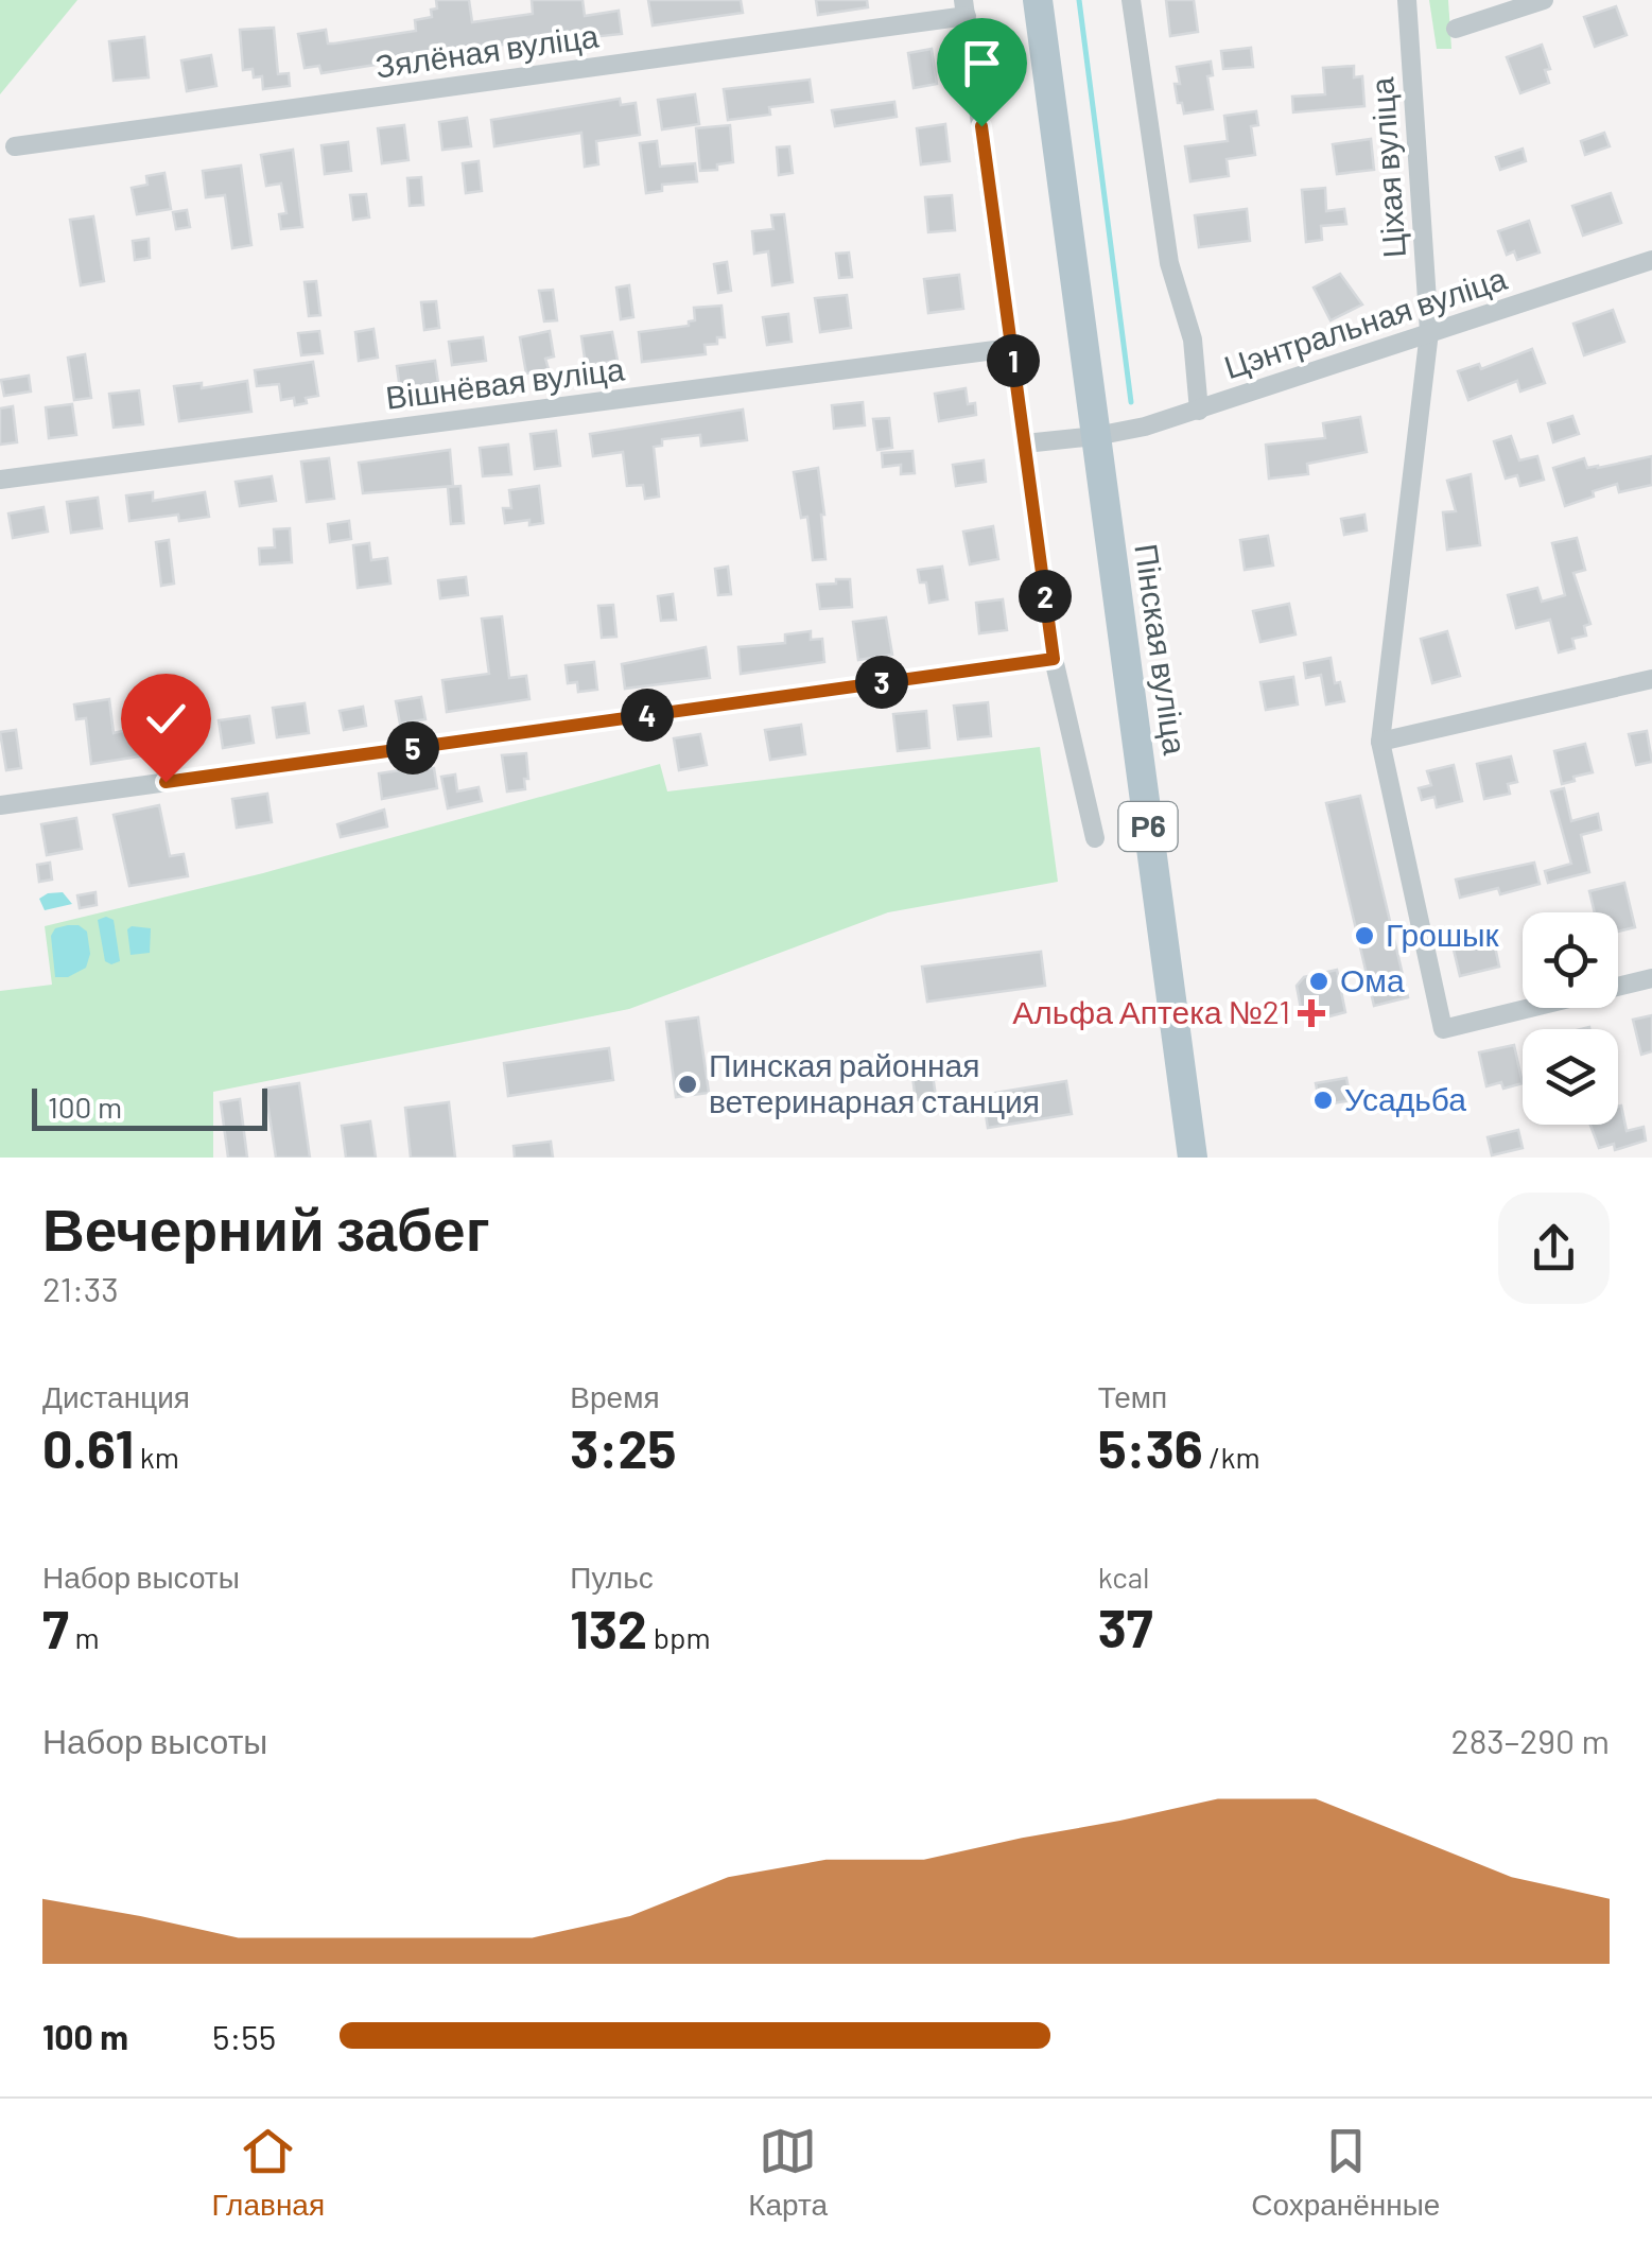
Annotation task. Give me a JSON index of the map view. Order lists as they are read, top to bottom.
{
  "streets": {
    "main road": ["Пінская вуліца", "Р6"],
    "street": [
      "Зялёная вуліца",
      "Ціхая вуліца",
      "Цэнтральная вуліца",
      "Вішнёвая вуліца"
    ]
  },
  "crossings": [
    ["Ціхая вуліца", "Цэнтральная вуліца"],
    ["Цэнтральная вуліца", "Пінская вуліца"]
  ],
  "places": {
    "other": [
      "Грошык",
      "Ома",
      "Пинская районная ветеринарная станция",
      "Усадьба"
    ],
    "health": ["Альфа Аптека №21"]
  },
  "scale_bar": "100 m",
  "page": {
    "pins": [
      "1",
      "2",
      "3",
      "4",
      "5"
    ],
    "scale": "100 m",
    "heading": ["Вечерний забег", "21:33"],
    "stats": [
      ["Дистанция", "0.61 km"],
      ["Время", "3:25"],
      ["Темп", "5:36 /km"],
      ["Набор высоты", "7 m"],
      ["Пульс", "132 bpm"],
      ["kcal", "37"]
    ],
    "chart": ["Набор высоты", "283–290 m"],
    "list": [
      {
        "name": "100 m",
        "note": "5:55"
      }
    ],
    "tabs": ["Главная", "Карта", "Сохранённые"]
  }
}
